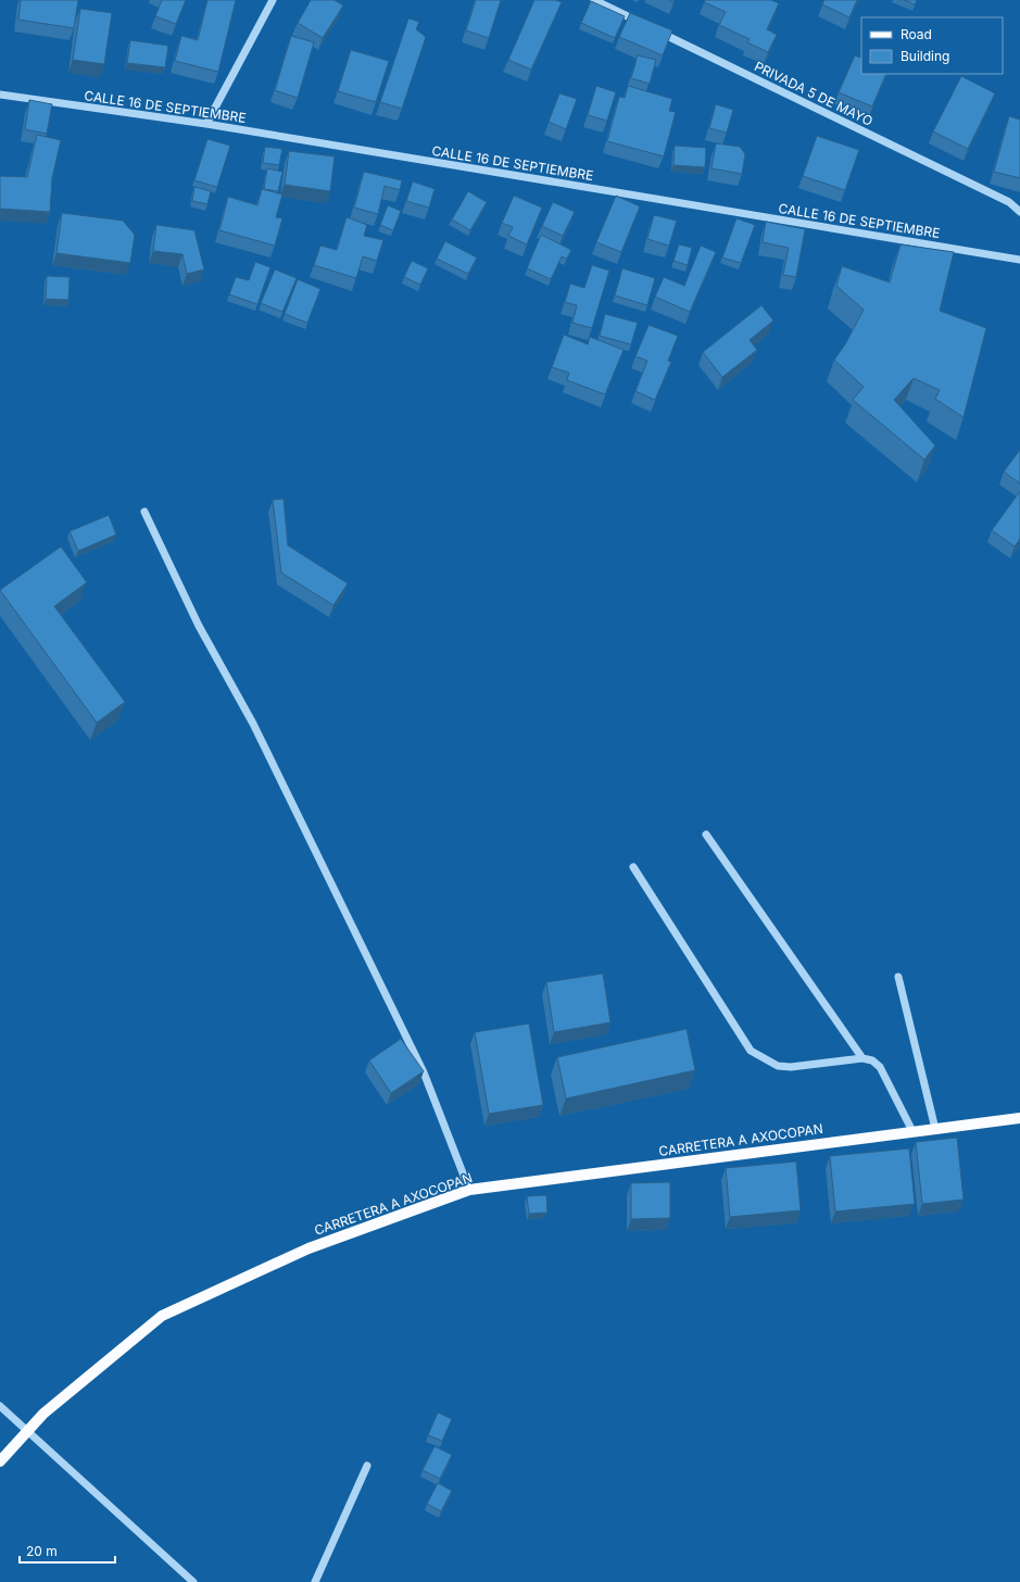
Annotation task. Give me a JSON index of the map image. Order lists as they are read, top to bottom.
{
  "streets": {
    "main road": ["CARRETERA A AXOCOPAN"],
    "street": ["PRIVADA 5 DE MAYO", "CALLE 16 DE SEPTIEMBRE"]
  },
  "legend": ["Road", "Building"],
  "scale_bar": "20 m"
}
